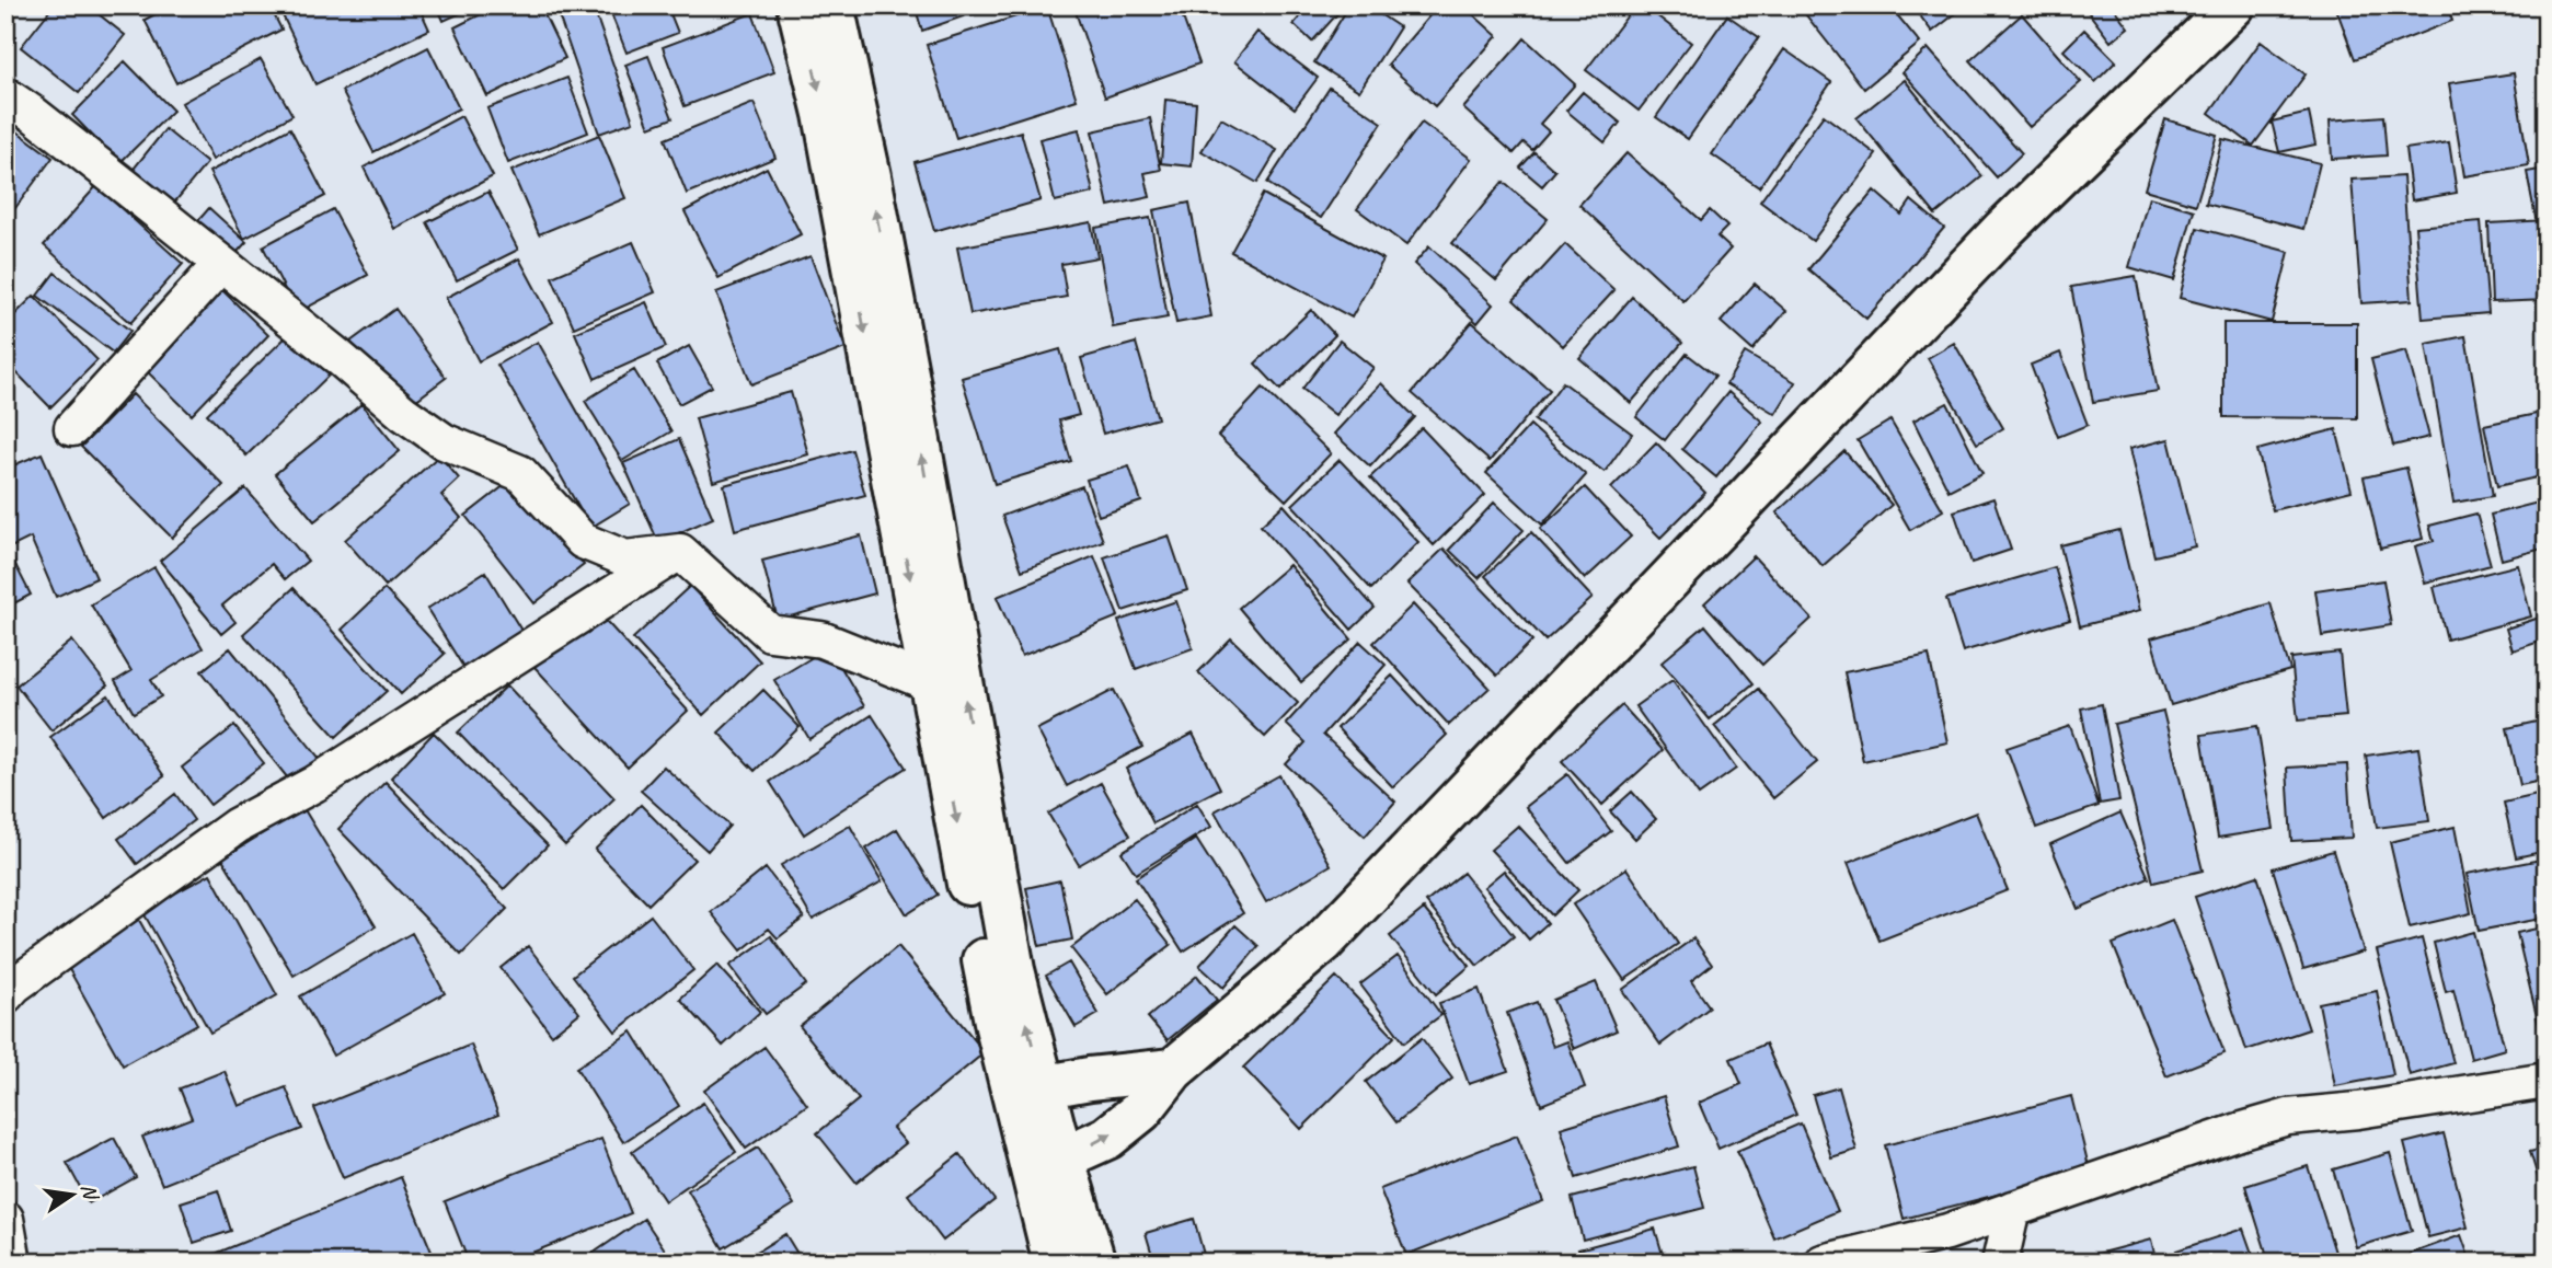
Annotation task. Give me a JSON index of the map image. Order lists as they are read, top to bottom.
{
  "north": "right"
}
